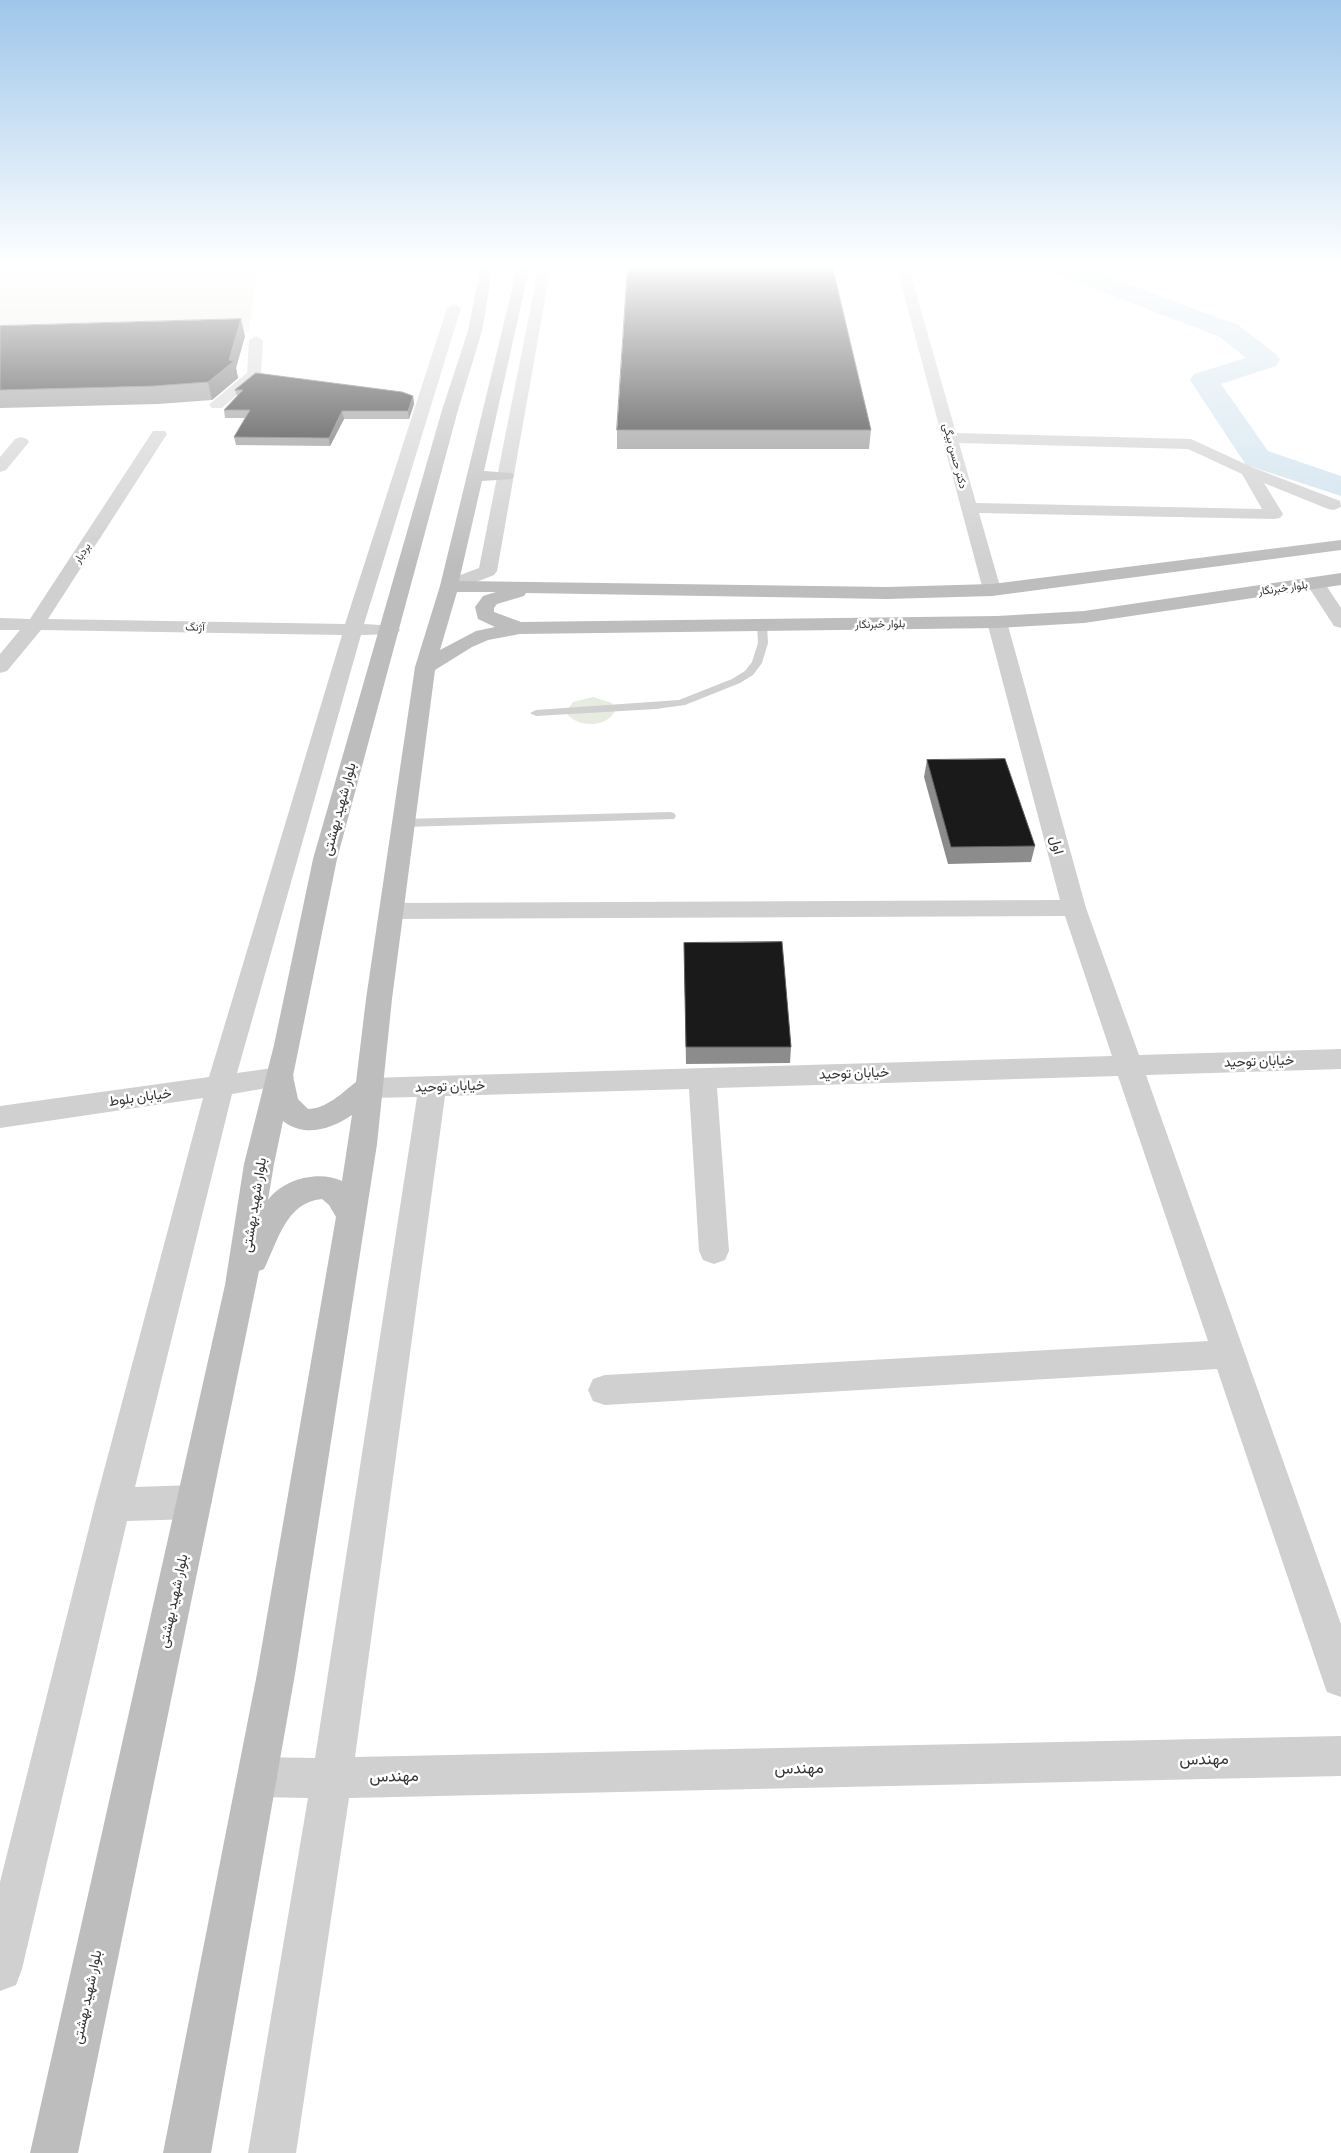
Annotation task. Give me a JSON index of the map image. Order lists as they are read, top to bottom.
{
  "streets": {
    "main road": ["بلوار خبرنگار", "بلوار شهید بهشتی"],
    "street": [
      "دکتر حسن بیگی",
      "بردبار",
      "آژنگ",
      "اول",
      "خیابان توحید",
      "خیابان بلوط",
      "مهندس"
    ]
  },
  "crossings": [
    ["بردبار", "آژنگ"],
    ["بلوار خبرنگار", "اول"],
    ["آژنگ", "بلوار شهید بهشتی"],
    ["بلوار شهید بهشتی", "خیابان بلوط"],
    ["اول", "خیابان توحید"]
  ]
}
